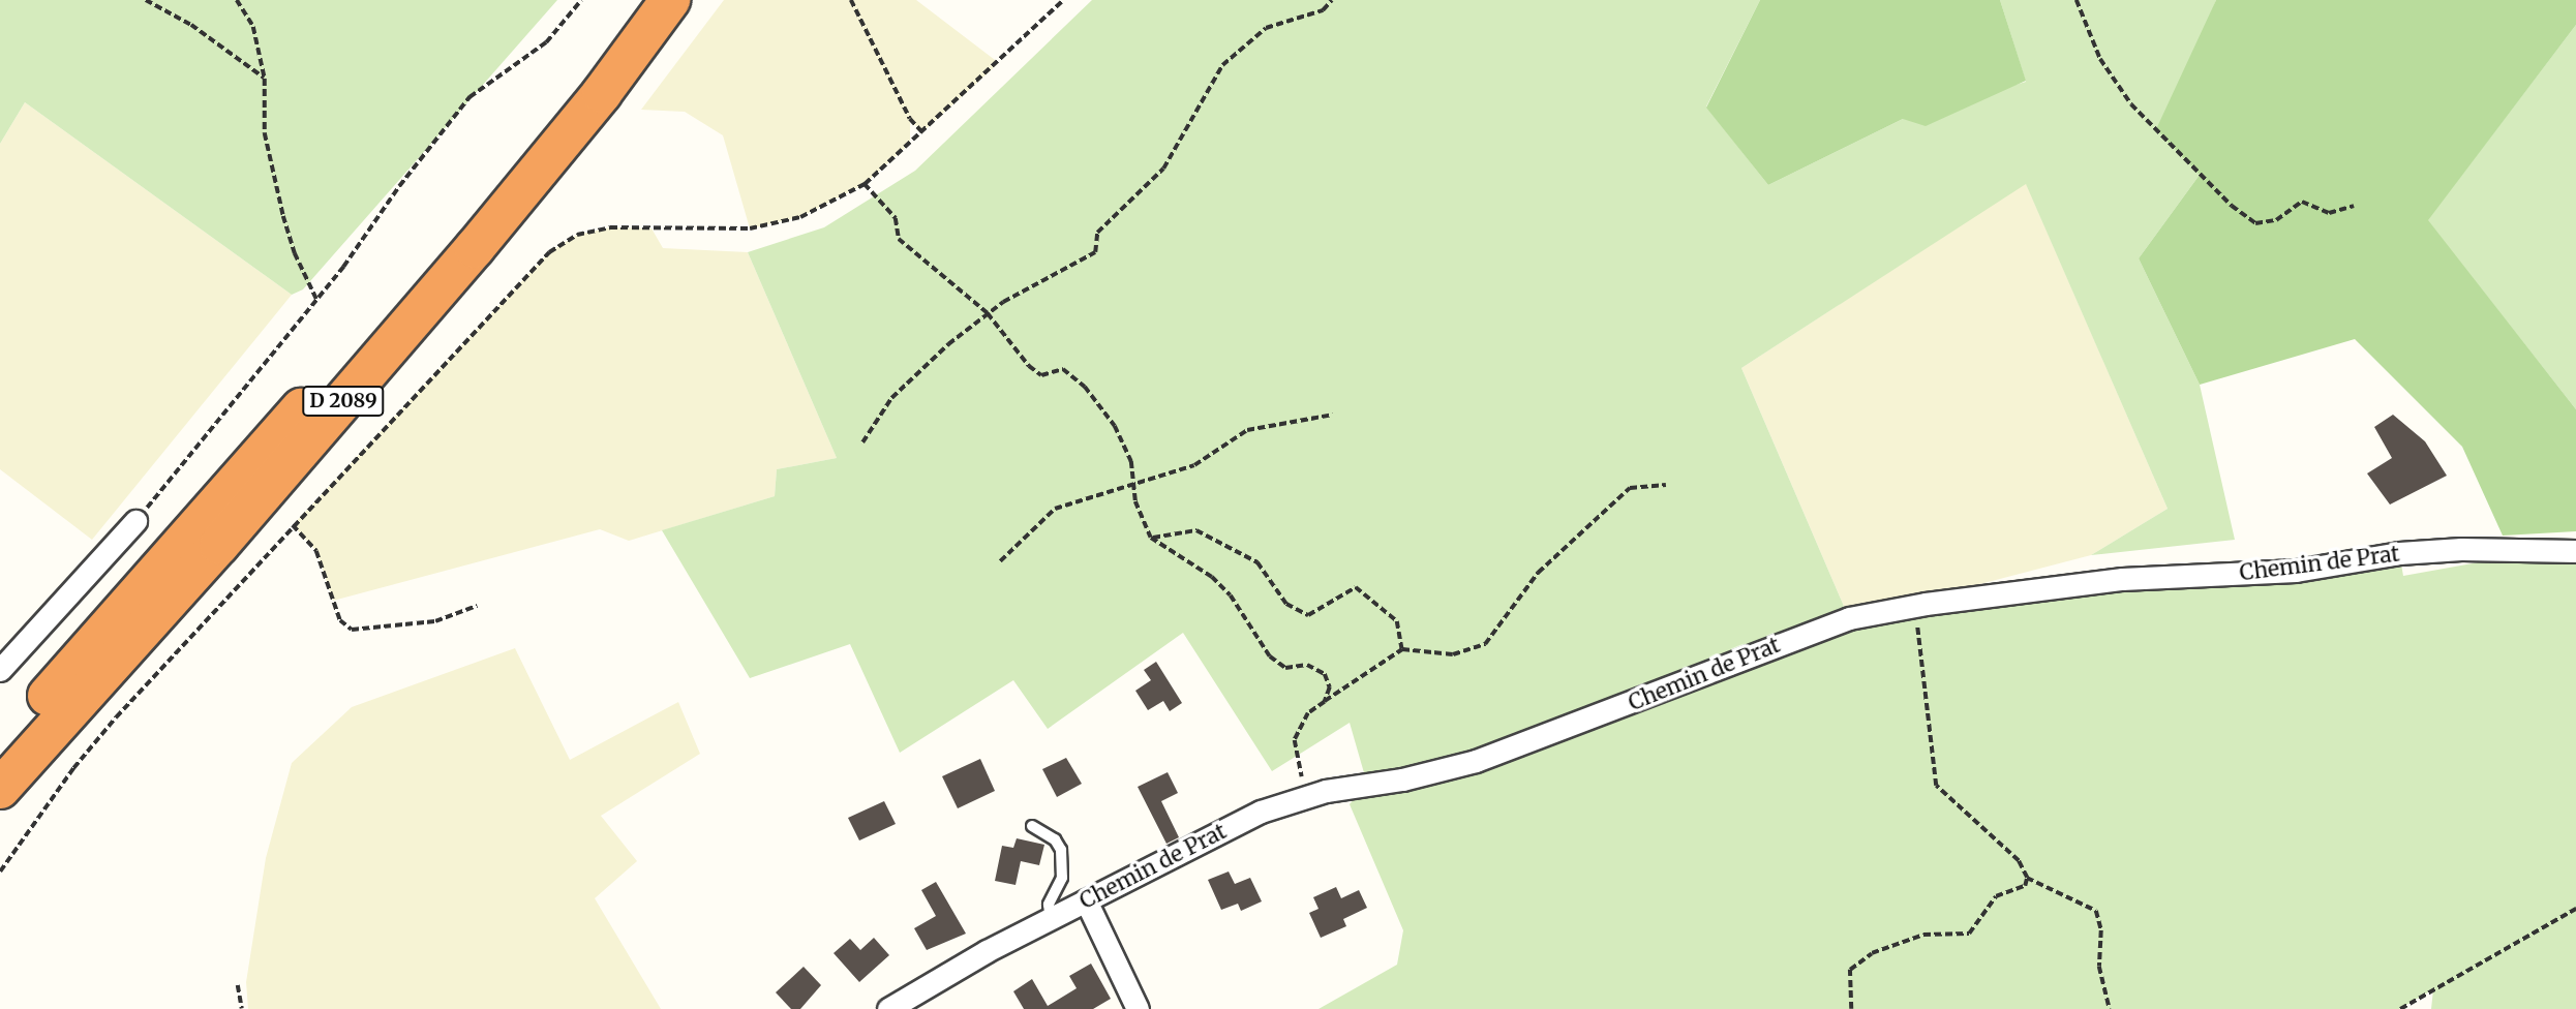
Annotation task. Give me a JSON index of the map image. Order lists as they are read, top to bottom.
{
  "streets": {
    "highway": ["D 2089"],
    "street": ["Chemin de Prat"]
  }
}
